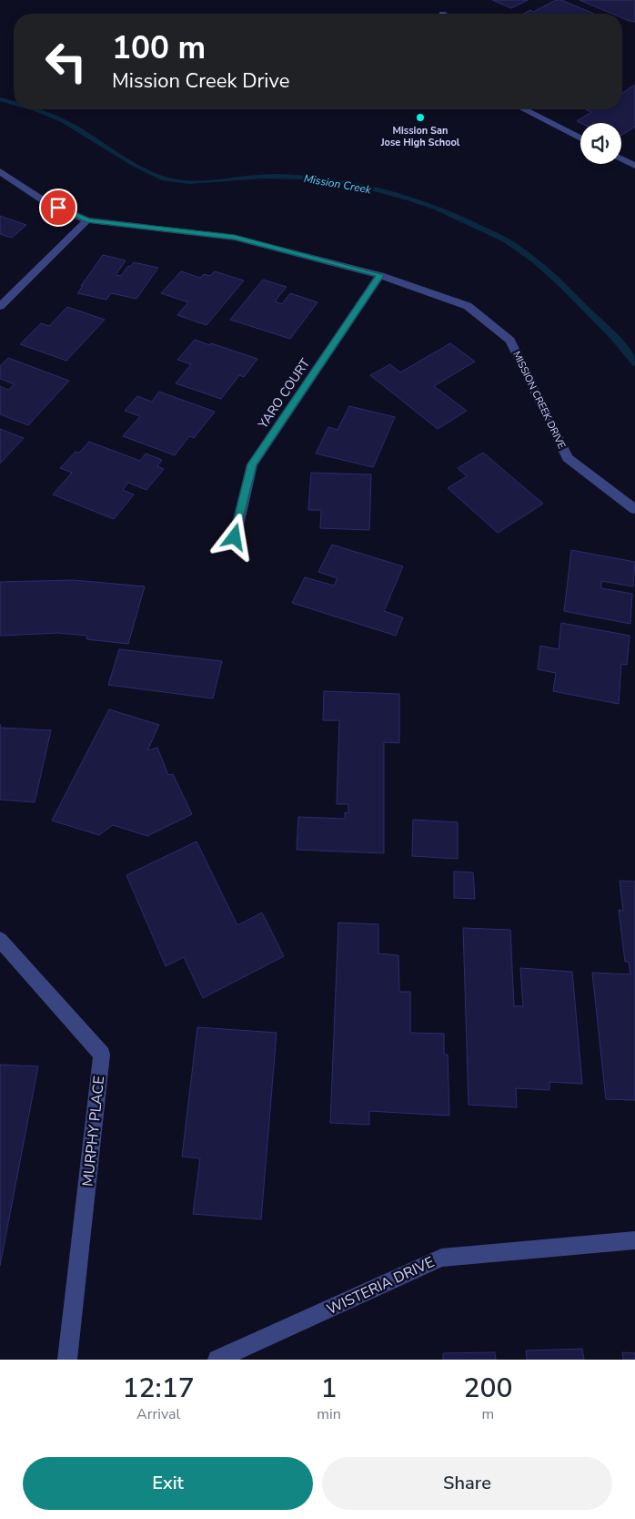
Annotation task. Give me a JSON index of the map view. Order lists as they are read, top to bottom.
{
  "streets": {
    "street": [
      "YARO COURT",
      "MISSION CREEK DRIVE",
      "MURPHY PLACE",
      "WISTERIA DRIVE"
    ]
  },
  "crossings": [
    ["YARO COURT", "MISSION CREEK DRIVE"]
  ],
  "water": ["Mission Creek"],
  "places": ["Mission San Jose High School"],
  "page": {
    "turn": ["100 m", "Mission Creek Drive"],
    "eta": [
      "12:17",
      "Arrival",
      "1",
      "min",
      "200",
      "m"
    ],
    "buttons": ["Exit", "Share"]
  }
}
